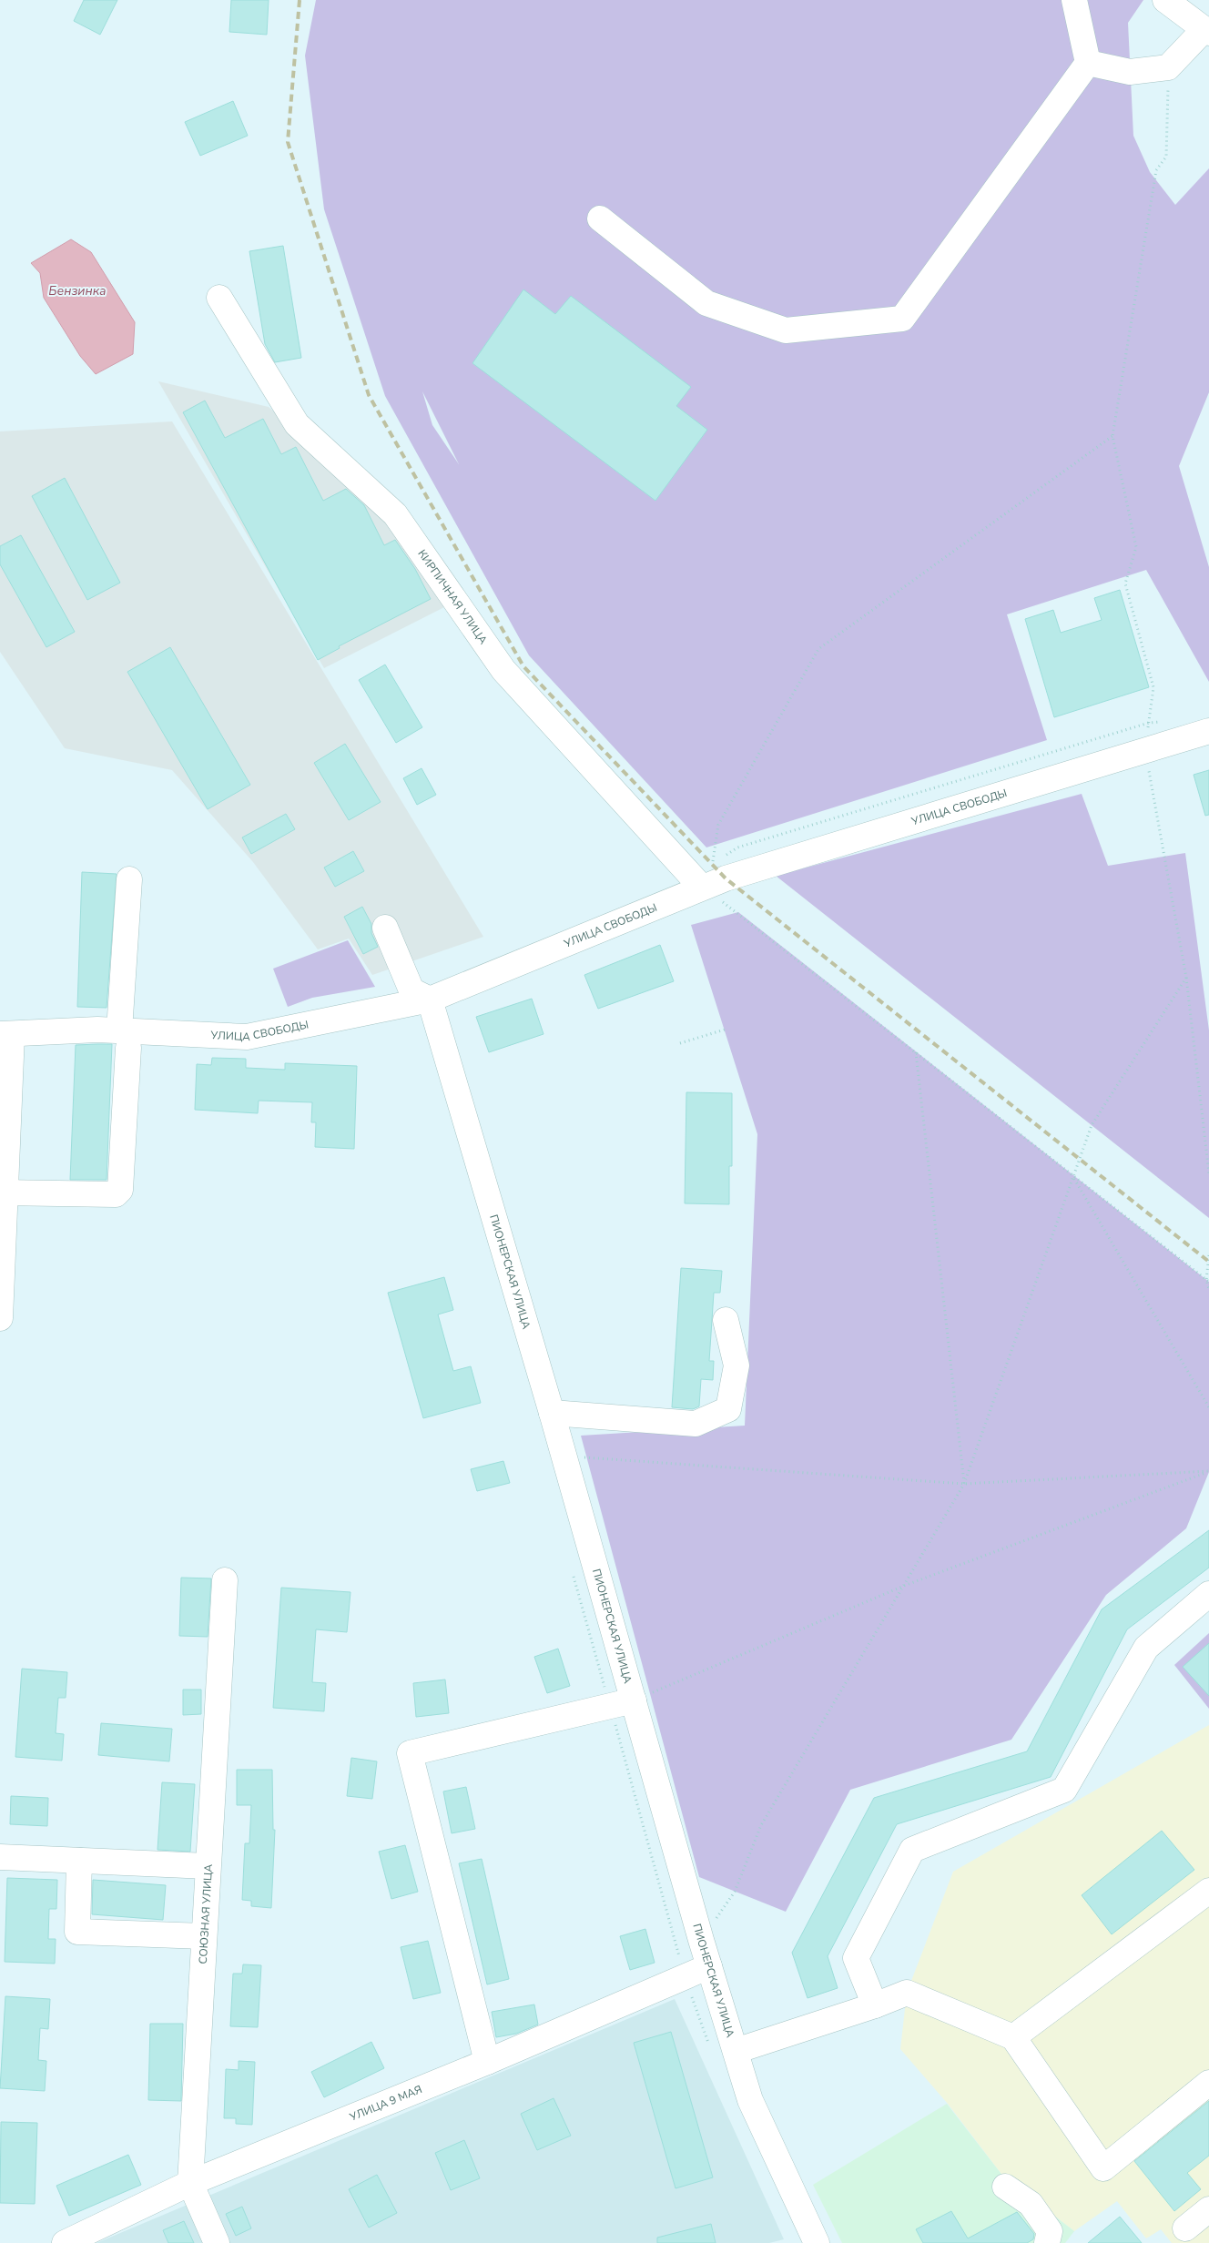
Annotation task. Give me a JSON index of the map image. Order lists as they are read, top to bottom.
{
  "streets": {
    "street": [
      "КИРПИЧНАЯ УЛИЦА",
      "УЛИЦА СВОБОДЫ",
      "ПИОНЕРСКАЯ УЛИЦА",
      "СОЮЗНАЯ УЛИЦА",
      "УЛИЦА 9 МАЯ"
    ]
  },
  "crossings": [
    ["КИРПИЧНАЯ УЛИЦА", "УЛИЦА СВОБОДЫ"],
    ["УЛИЦА СВОБОДЫ", "ПИОНЕРСКАЯ УЛИЦА"],
    ["ПИОНЕРСКАЯ УЛИЦА", "УЛИЦА 9 МАЯ"],
    ["СОЮЗНАЯ УЛИЦА", "УЛИЦА 9 МАЯ"]
  ],
  "water": ["Бензинка"]
}
